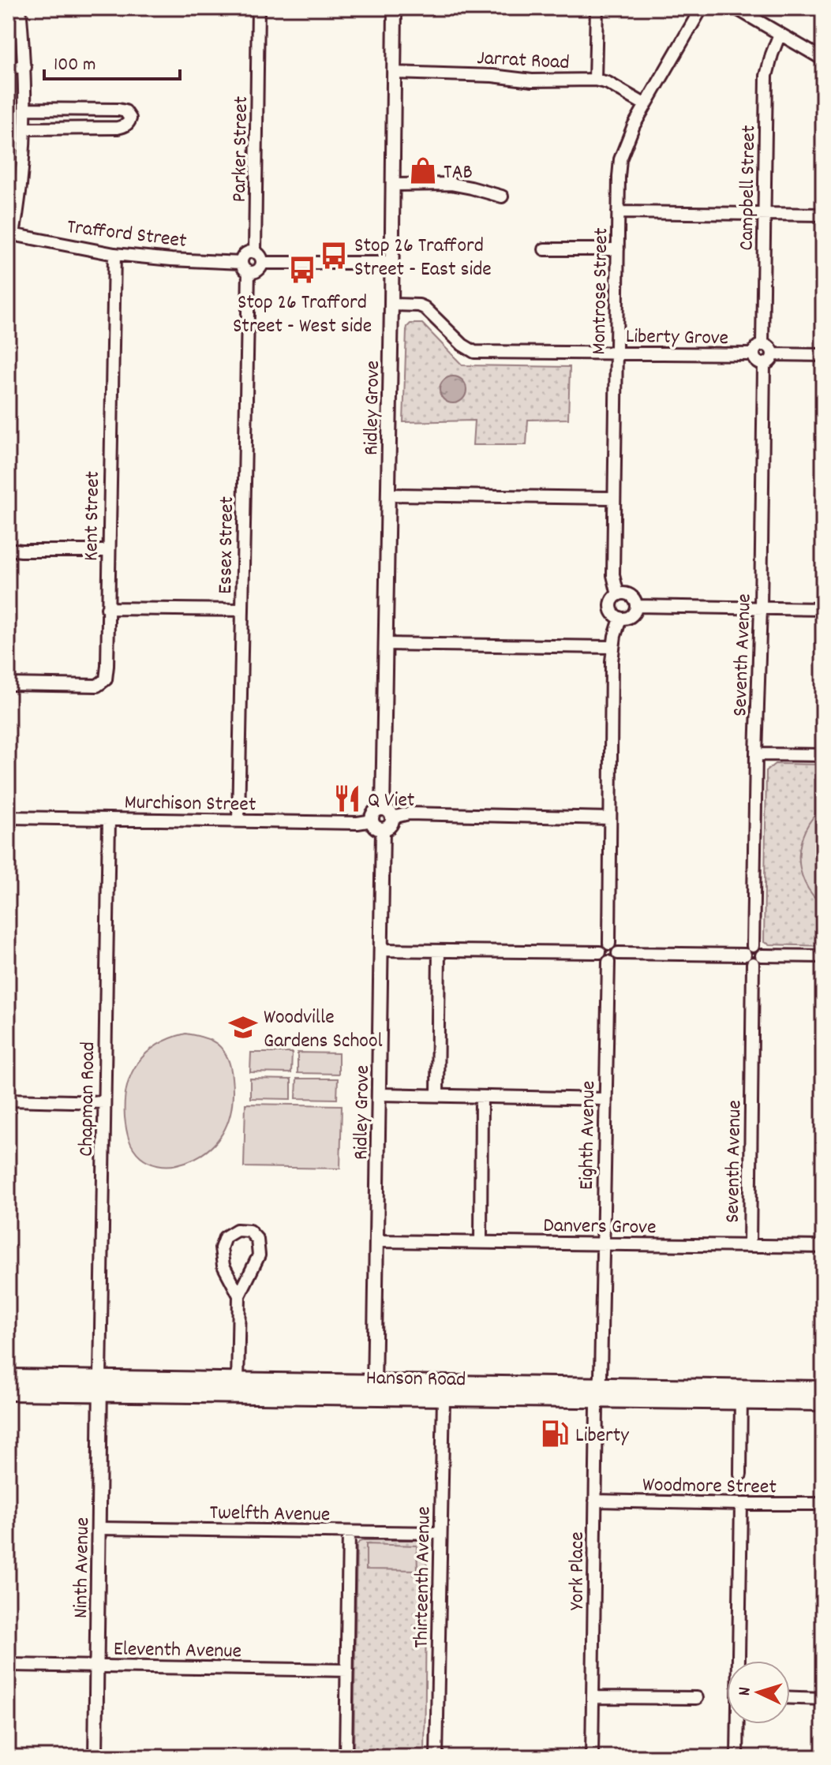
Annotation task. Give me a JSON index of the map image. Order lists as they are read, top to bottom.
{
  "streets": {
    "main road": ["Hanson Road"],
    "street": [
      "Jarrat Road",
      "Parker Street",
      "Campbell Street",
      "Trafford Street",
      "Montrose Street",
      "Liberty Grove",
      "Ridley Grove",
      "Kent Street",
      "Essex Street",
      "Seventh Avenue",
      "Murchison Street",
      "Chapman Road",
      "Eighth Avenue",
      "Danvers Grove",
      "Woodmore Street",
      "Twelfth Avenue",
      "Ninth Avenue",
      "York Place",
      "Thirteenth Avenue",
      "Eleventh Avenue"
    ]
  },
  "crossings": [
    ["Jarrat Road", "Montrose Street"],
    ["Jarrat Road", "Ridley Grove"],
    ["Campbell Street", "Liberty Grove"],
    ["Campbell Street", "Seventh Avenue"],
    ["Trafford Street", "Kent Street"],
    ["Trafford Street", "Essex Street"],
    ["Montrose Street", "Liberty Grove"],
    ["Liberty Grove", "Ridley Grove"],
    ["Liberty Grove", "Seventh Avenue"],
    ["Ridley Grove", "Murchison Street"],
    ["Ridley Grove", "Danvers Grove"],
    ["Ridley Grove", "Hanson Road"],
    ["Essex Street", "Murchison Street"],
    ["Seventh Avenue", "Danvers Grove"],
    ["Murchison Street", "Chapman Road"],
    ["Chapman Road", "Hanson Road"],
    ["Chapman Road", "Ninth Avenue"],
    ["Eighth Avenue", "Danvers Grove"],
    ["Eighth Avenue", "Hanson Road"],
    ["Eighth Avenue", "York Place"],
    ["Hanson Road", "Ninth Avenue"],
    ["Hanson Road", "York Place"],
    ["Hanson Road", "Thirteenth Avenue"],
    ["Woodmore Street", "York Place"],
    ["Twelfth Avenue", "Ninth Avenue"],
    ["Twelfth Avenue", "Thirteenth Avenue"],
    ["Ninth Avenue", "Eleventh Avenue"]
  ],
  "places": {
    "shop": ["TAB"],
    "bus stop": ["Stop 26 Trafford Street - East side", "Stop 26 Trafford Street - West side"],
    "restaurant": ["Q Viet"],
    "school or university": ["Woodville Gardens School"],
    "fuel station": ["Liberty"]
  },
  "scale_bar": "100 m",
  "north": "left"
}
